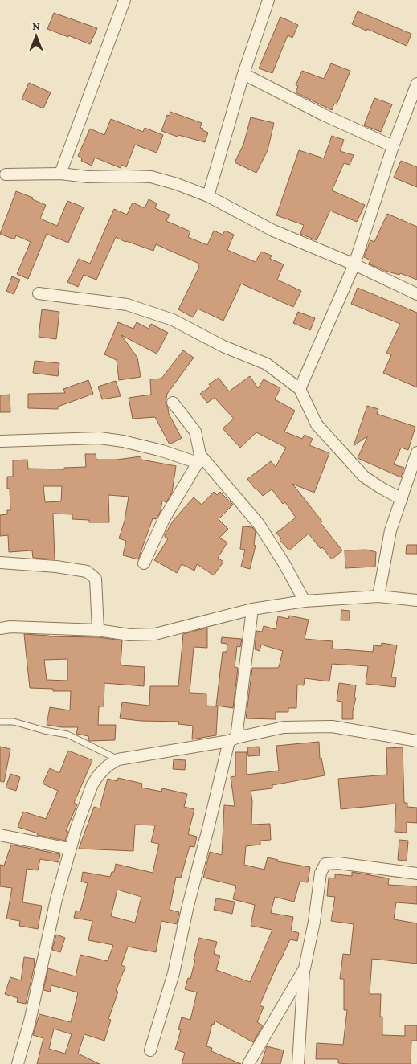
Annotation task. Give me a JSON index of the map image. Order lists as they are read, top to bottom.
{
  "north": "top"
}
